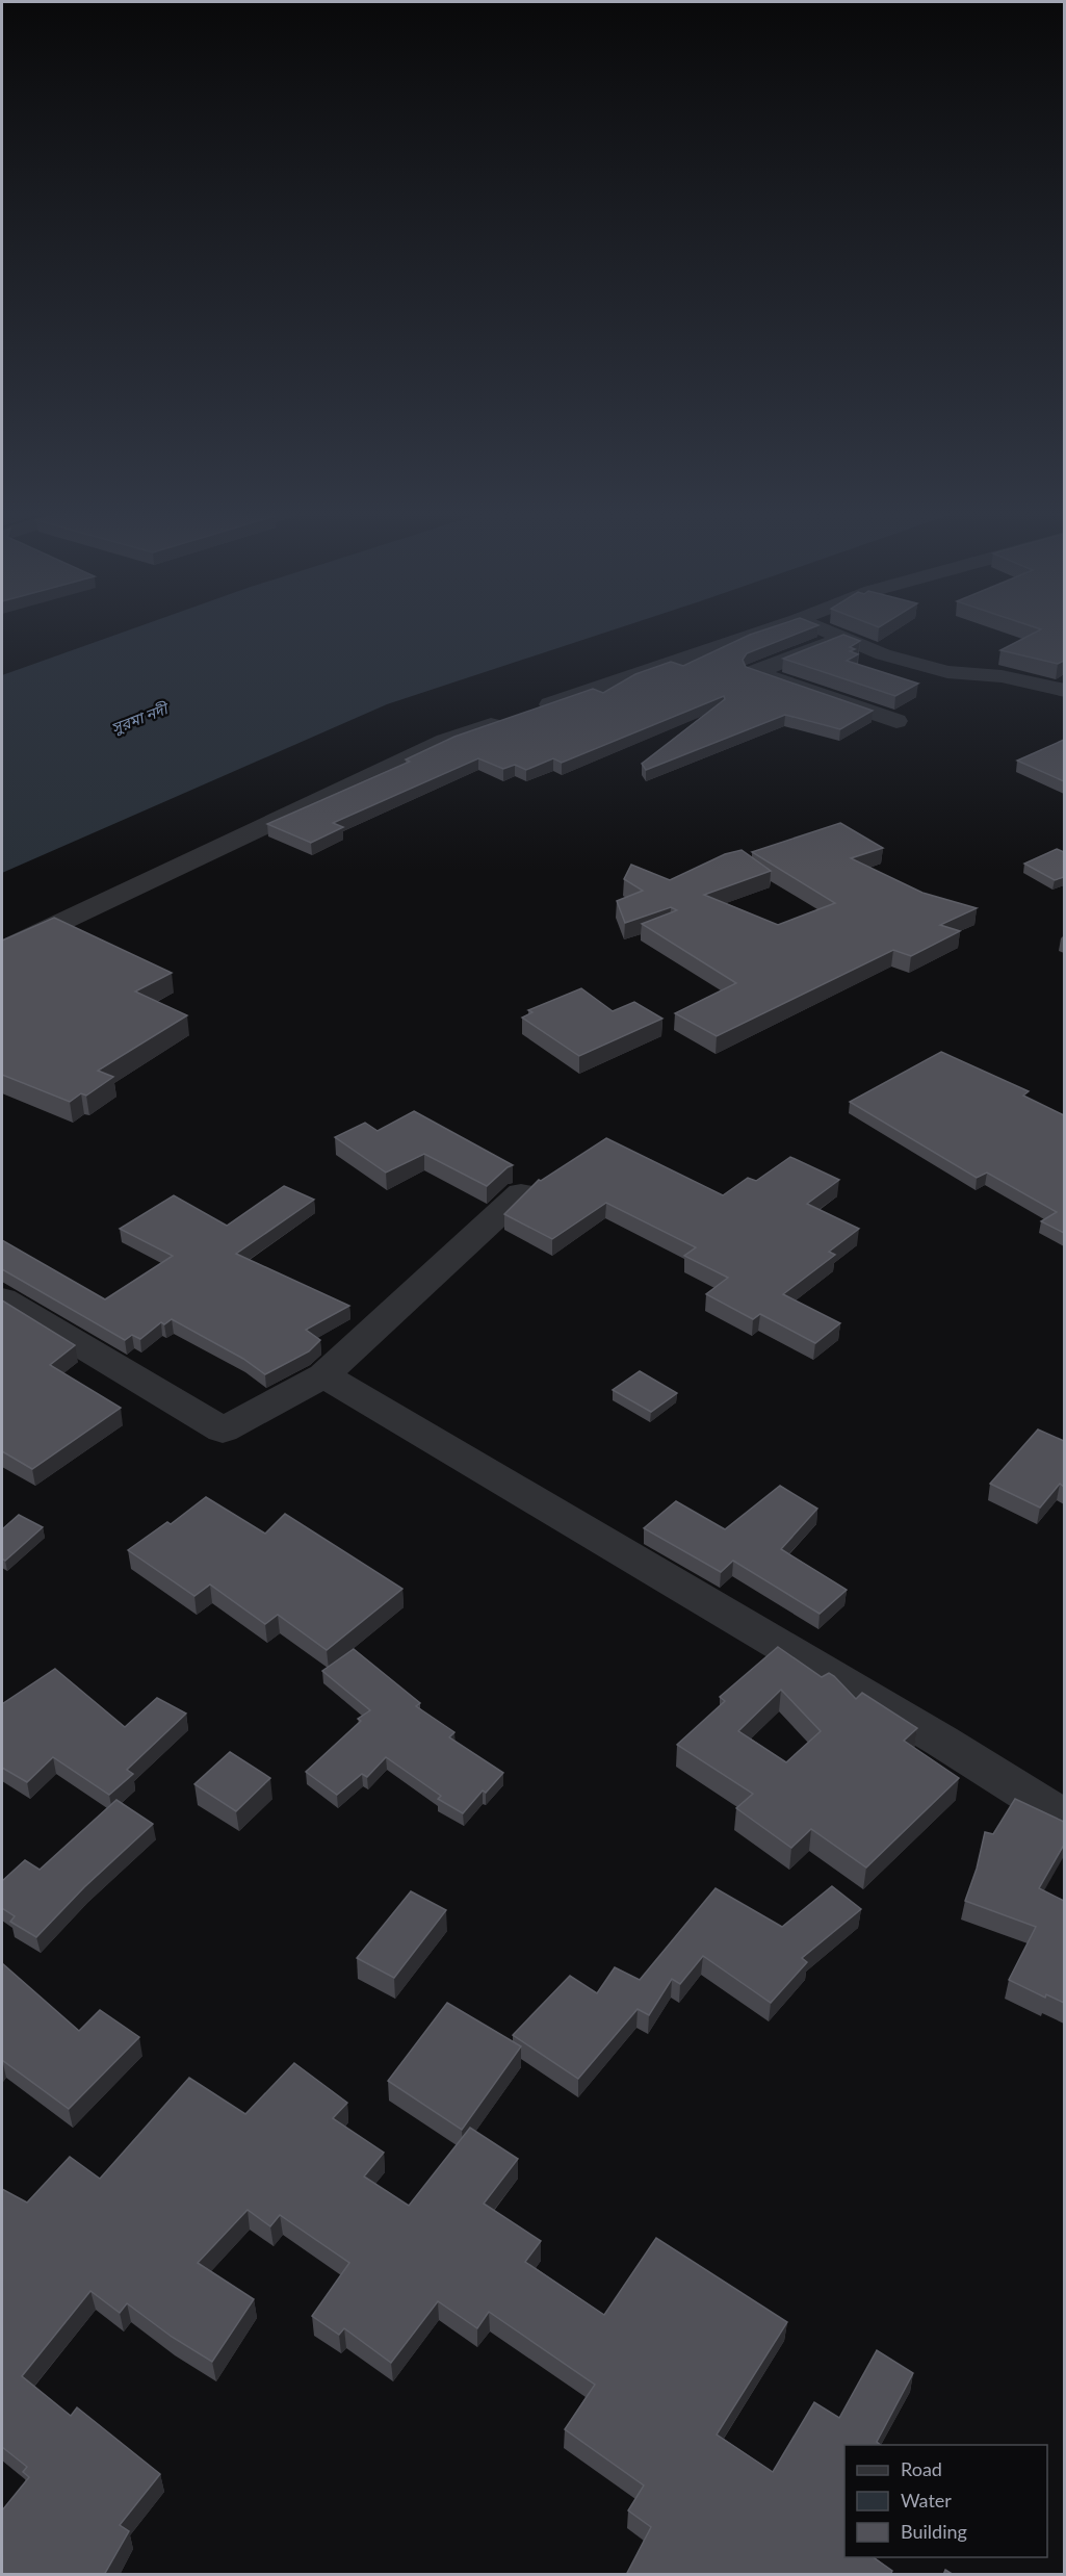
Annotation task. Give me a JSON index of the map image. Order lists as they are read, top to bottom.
{
  "water": ["সুরমা নদী"],
  "legend": ["Road", "Water", "Building"]
}
